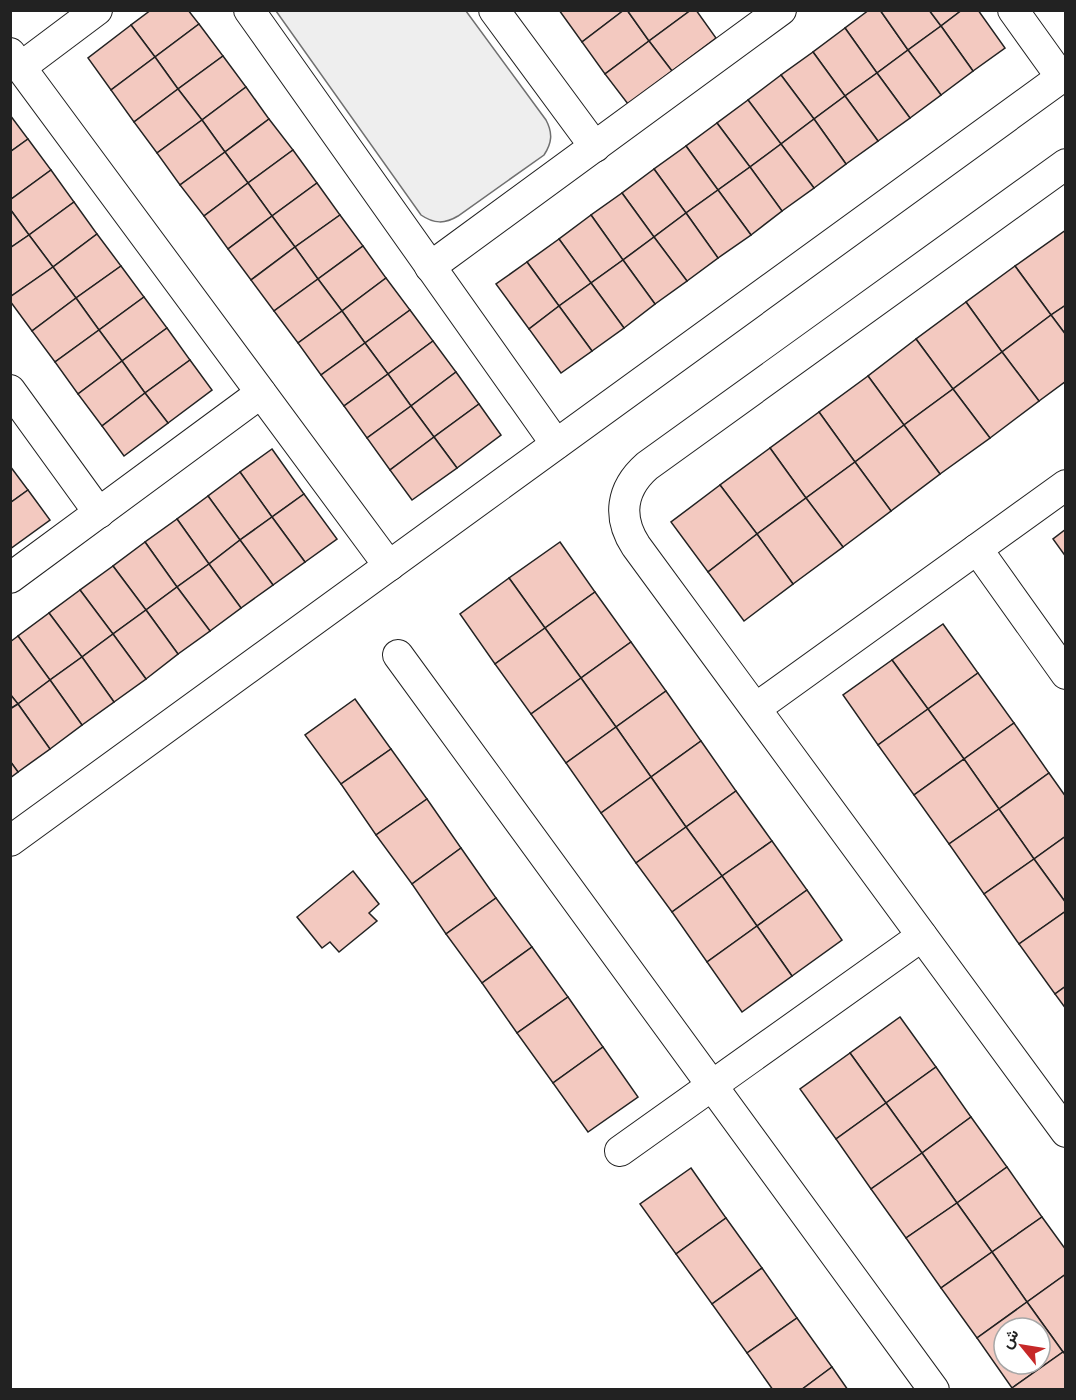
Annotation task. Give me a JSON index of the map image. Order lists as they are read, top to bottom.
{
  "north": "top left"
}
